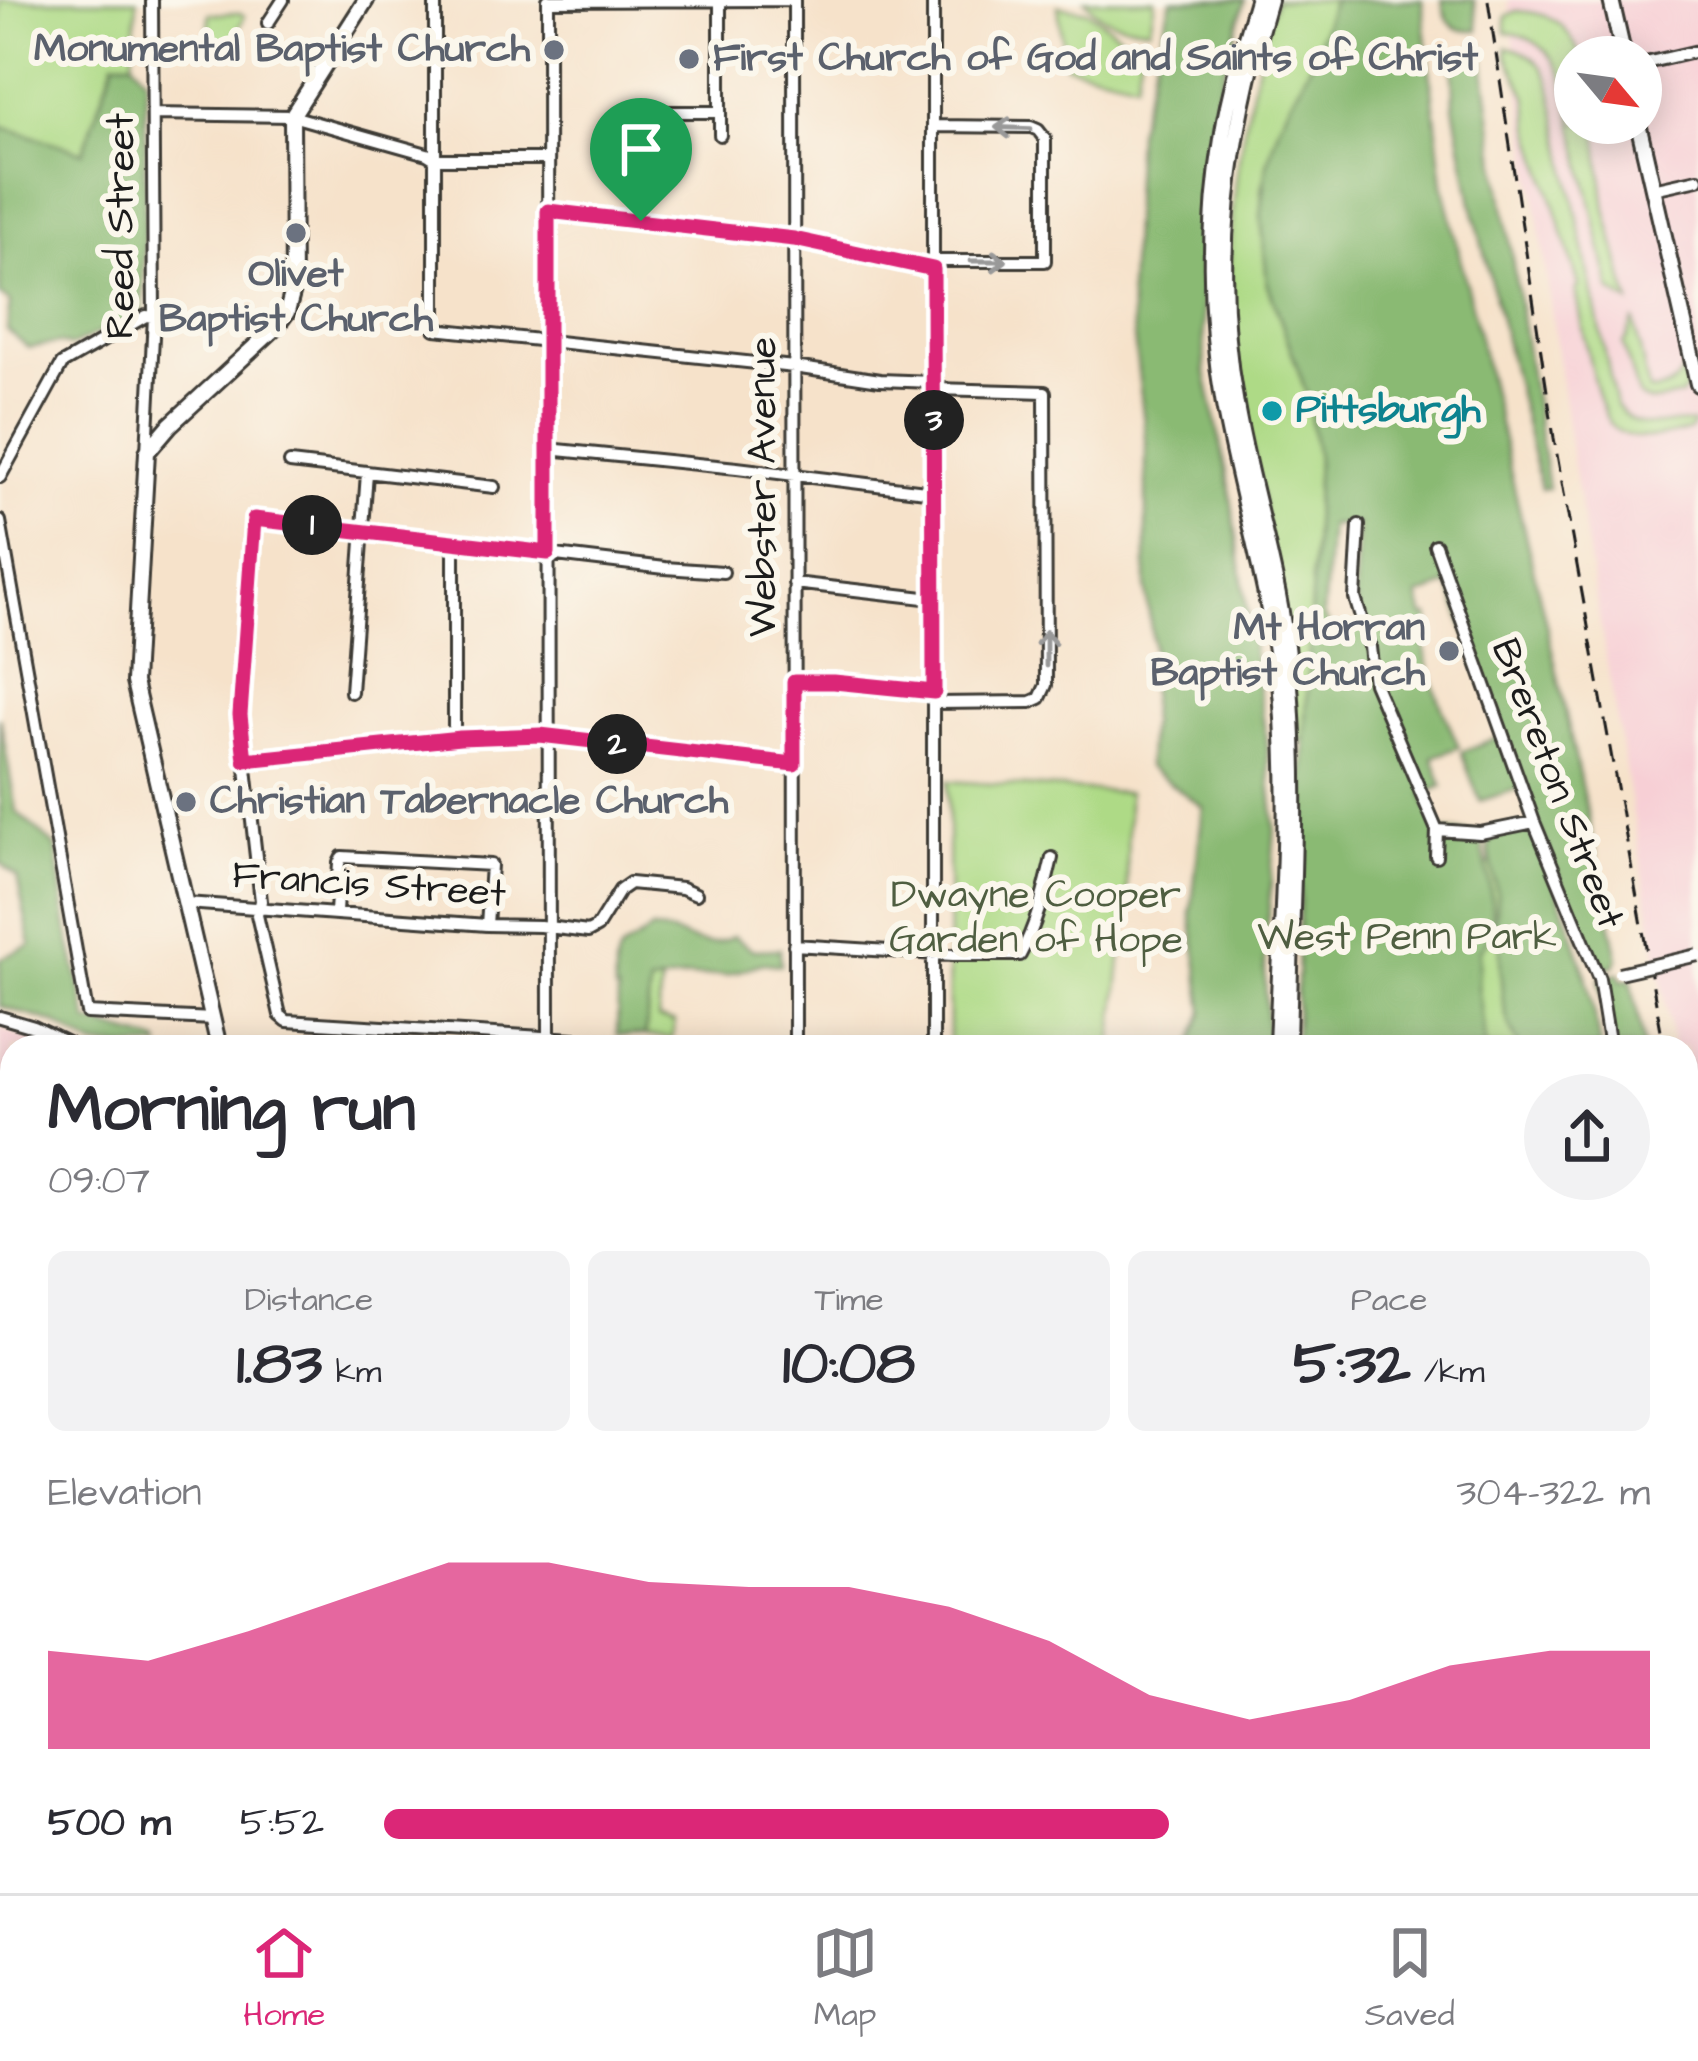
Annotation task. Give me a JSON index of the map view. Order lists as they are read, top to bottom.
{
  "streets": {
    "street": [
      "Reed Street",
      "Webster Avenue",
      "Brereton Street",
      "Francis Street"
    ]
  },
  "parks": ["Dwayne Cooper Garden of Hope", "West Penn Park"],
  "places": [
    "Monumental Baptist Church",
    "First Church of God and Saints of Christ",
    "Olivet Baptist Church",
    "Pittsburgh",
    "Mt Horran Baptist Church",
    "Christian Tabernacle Church"
  ],
  "north": "bottom right",
  "page": {
    "pins": ["3", "1", "2"],
    "heading": ["Morning run", "09:07"],
    "stats": [
      ["Distance", "1.83 km"],
      ["Time", "10:08"],
      ["Pace", "5:32 /km"]
    ],
    "chart": ["Elevation", "304–322 m"],
    "list": [
      {
        "name": "500 m",
        "note": "5:52"
      }
    ],
    "tabs": ["Home", "Map", "Saved"]
  }
}
